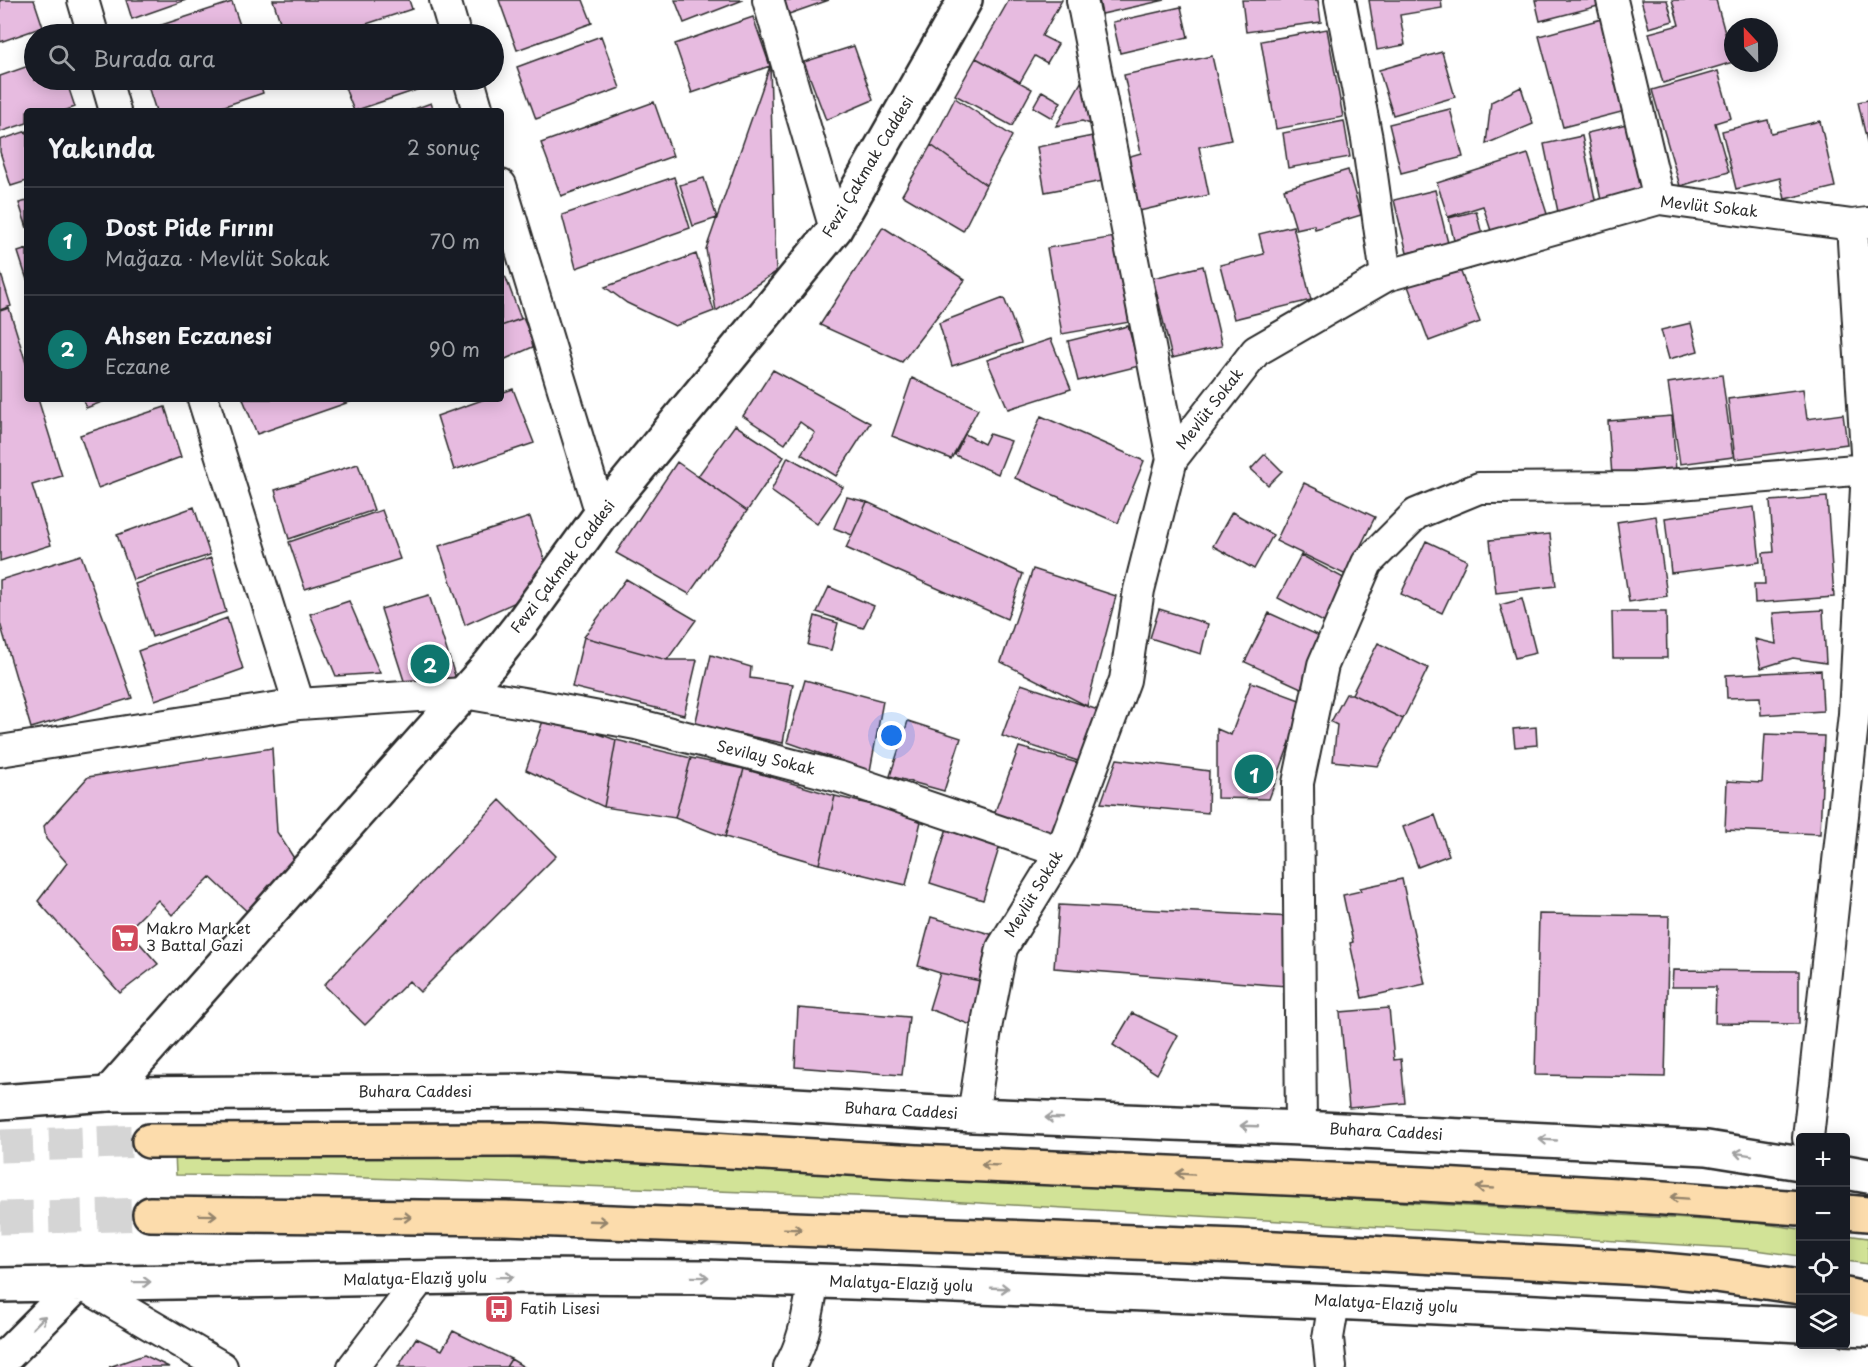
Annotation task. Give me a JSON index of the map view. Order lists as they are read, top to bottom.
{
  "streets": {
    "main road": ["Fevzi Çakmak Caddesi", "Buhara Caddesi", "Malatya-Elazığ yolu"],
    "street": ["Mevlüt Sokak", "Sevilay Sokak"]
  },
  "crossings": [
    ["Fevzi Çakmak Caddesi", "Sevilay Sokak"],
    ["Fevzi Çakmak Caddesi", "Buhara Caddesi"],
    ["Mevlüt Sokak", "Sevilay Sokak"],
    ["Mevlüt Sokak", "Buhara Caddesi"]
  ],
  "one_way": ["Buhara Caddesi", "Malatya-Elazığ yolu"],
  "places": {
    "supermarket": ["Makro Market 3 Battal Gazi"],
    "bus stop": ["Fatih Lisesi"]
  },
  "north": "top",
  "page": {
    "search": "Burada ara",
    "heading": ["Yakında", "2 sonuç"],
    "list": [
      {
        "mark": "1",
        "name": "Dost Pide Fırını",
        "note": "Mağaza · Mevlüt Sokak",
        "value": "70 m"
      },
      {
        "mark": "2",
        "name": "Ahsen Eczanesi",
        "note": "Eczane",
        "value": "90 m"
      }
    ],
    "pins": ["2", "1"],
    "map_buttons": ["+", "−"]
  }
}
